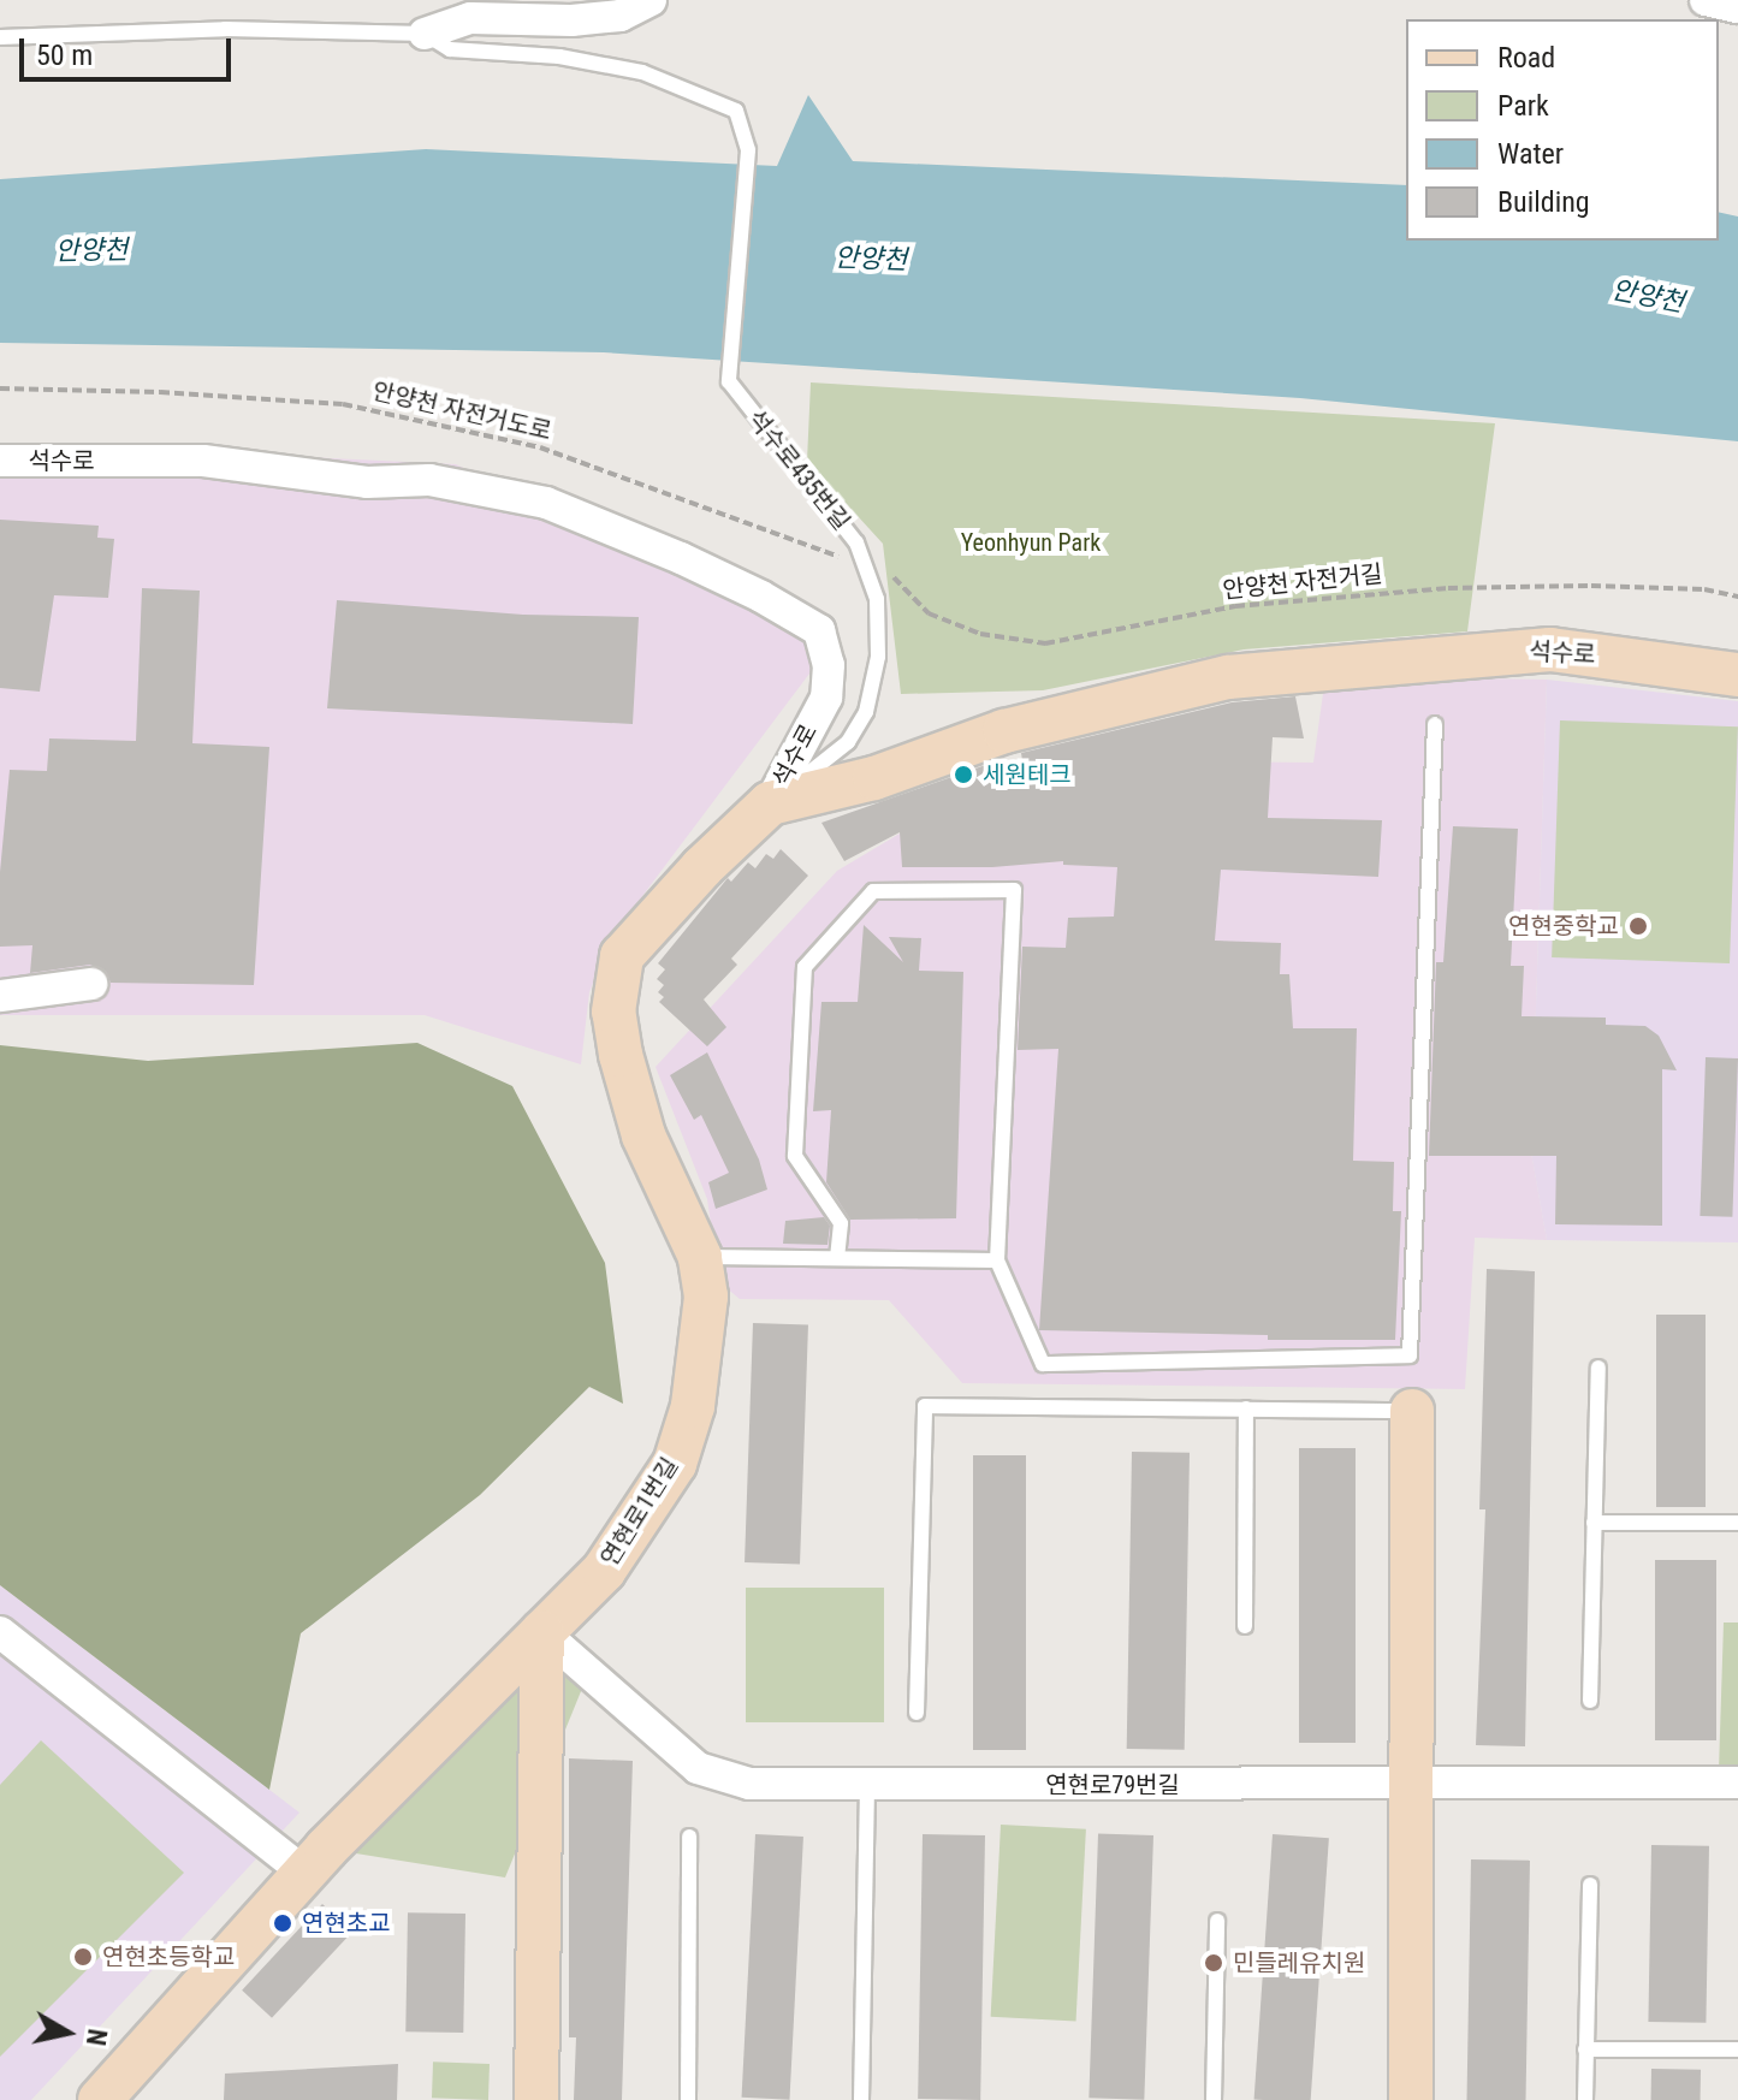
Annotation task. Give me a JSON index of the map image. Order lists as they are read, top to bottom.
{
  "streets": {
    "street": ["석수로", "연현로1번길", "연현로79번길"],
    "lane": ["석수로435번길"],
    "path": ["안양천 자전거도로", "안양천 자전거길"]
  },
  "crossings": [
    ["안양천 자전거도로", "석수로435번길"],
    ["안양천 자전거도로", "안양천 자전거길"],
    ["석수로", "석수로435번길"],
    ["석수로", "연현로1번길"],
    ["석수로435번길", "연현로1번길"],
    ["연현로1번길", "연현로79번길"]
  ],
  "water": ["안양천"],
  "parks": ["Yeonhyun Park"],
  "places": [
    "세원테크",
    "연현중학교",
    "연현초교",
    "연현초등학교",
    "민들레유치원"
  ],
  "legend": [
    "Road",
    "Park",
    "Water",
    "Building"
  ],
  "scale_bar": "50 m",
  "north": "right"
}
